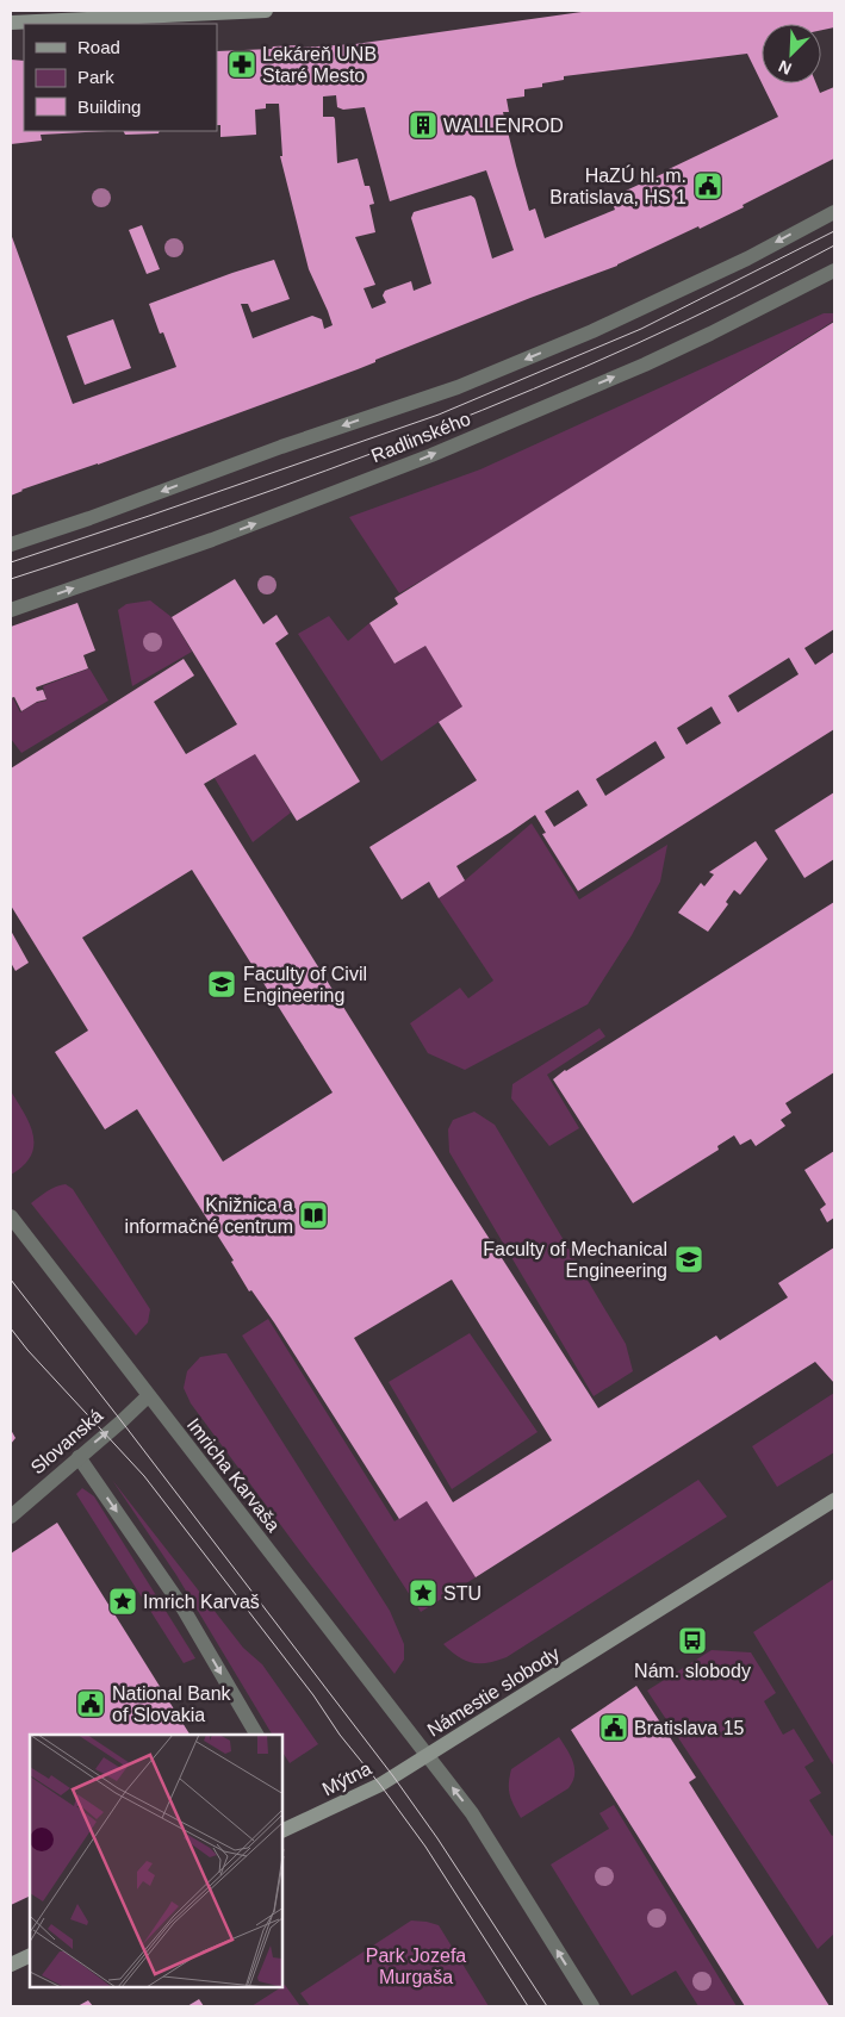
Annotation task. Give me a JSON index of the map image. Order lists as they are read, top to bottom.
{
  "streets": {
    "main road": ["Námestie slobody", "Mýtna"],
    "street": ["Radlinského", "Slovanská", "Imricha Karvaša"]
  },
  "crossings": [
    ["Slovanská", "Imricha Karvaša"],
    ["Imricha Karvaša", "Námestie slobody"],
    ["Imricha Karvaša", "Mýtna"],
    ["Námestie slobody", "Mýtna"]
  ],
  "one_way": ["Slovanská", "Námestie slobody"],
  "parks": ["Park Jozefa Murgaša"],
  "places": {
    "pharmacy": ["Lekáreň UNB Staré Mesto"],
    "building": ["WALLENROD"],
    "public building": ["HaZÚ hl. m. Bratislava, HS 1", "National Bank of Slovakia", "Bratislava 15"],
    "school or university": ["Faculty of Civil Engineering", "Faculty of Mechanical Engineering"],
    "library": ["Knižnica a informačné centrum"],
    "place": ["STU", "Imrich Karvaš"],
    "bus stop": ["Nám. slobody"]
  },
  "legend": ["Road", "Park", "Building"],
  "north": "bottom left"
}
